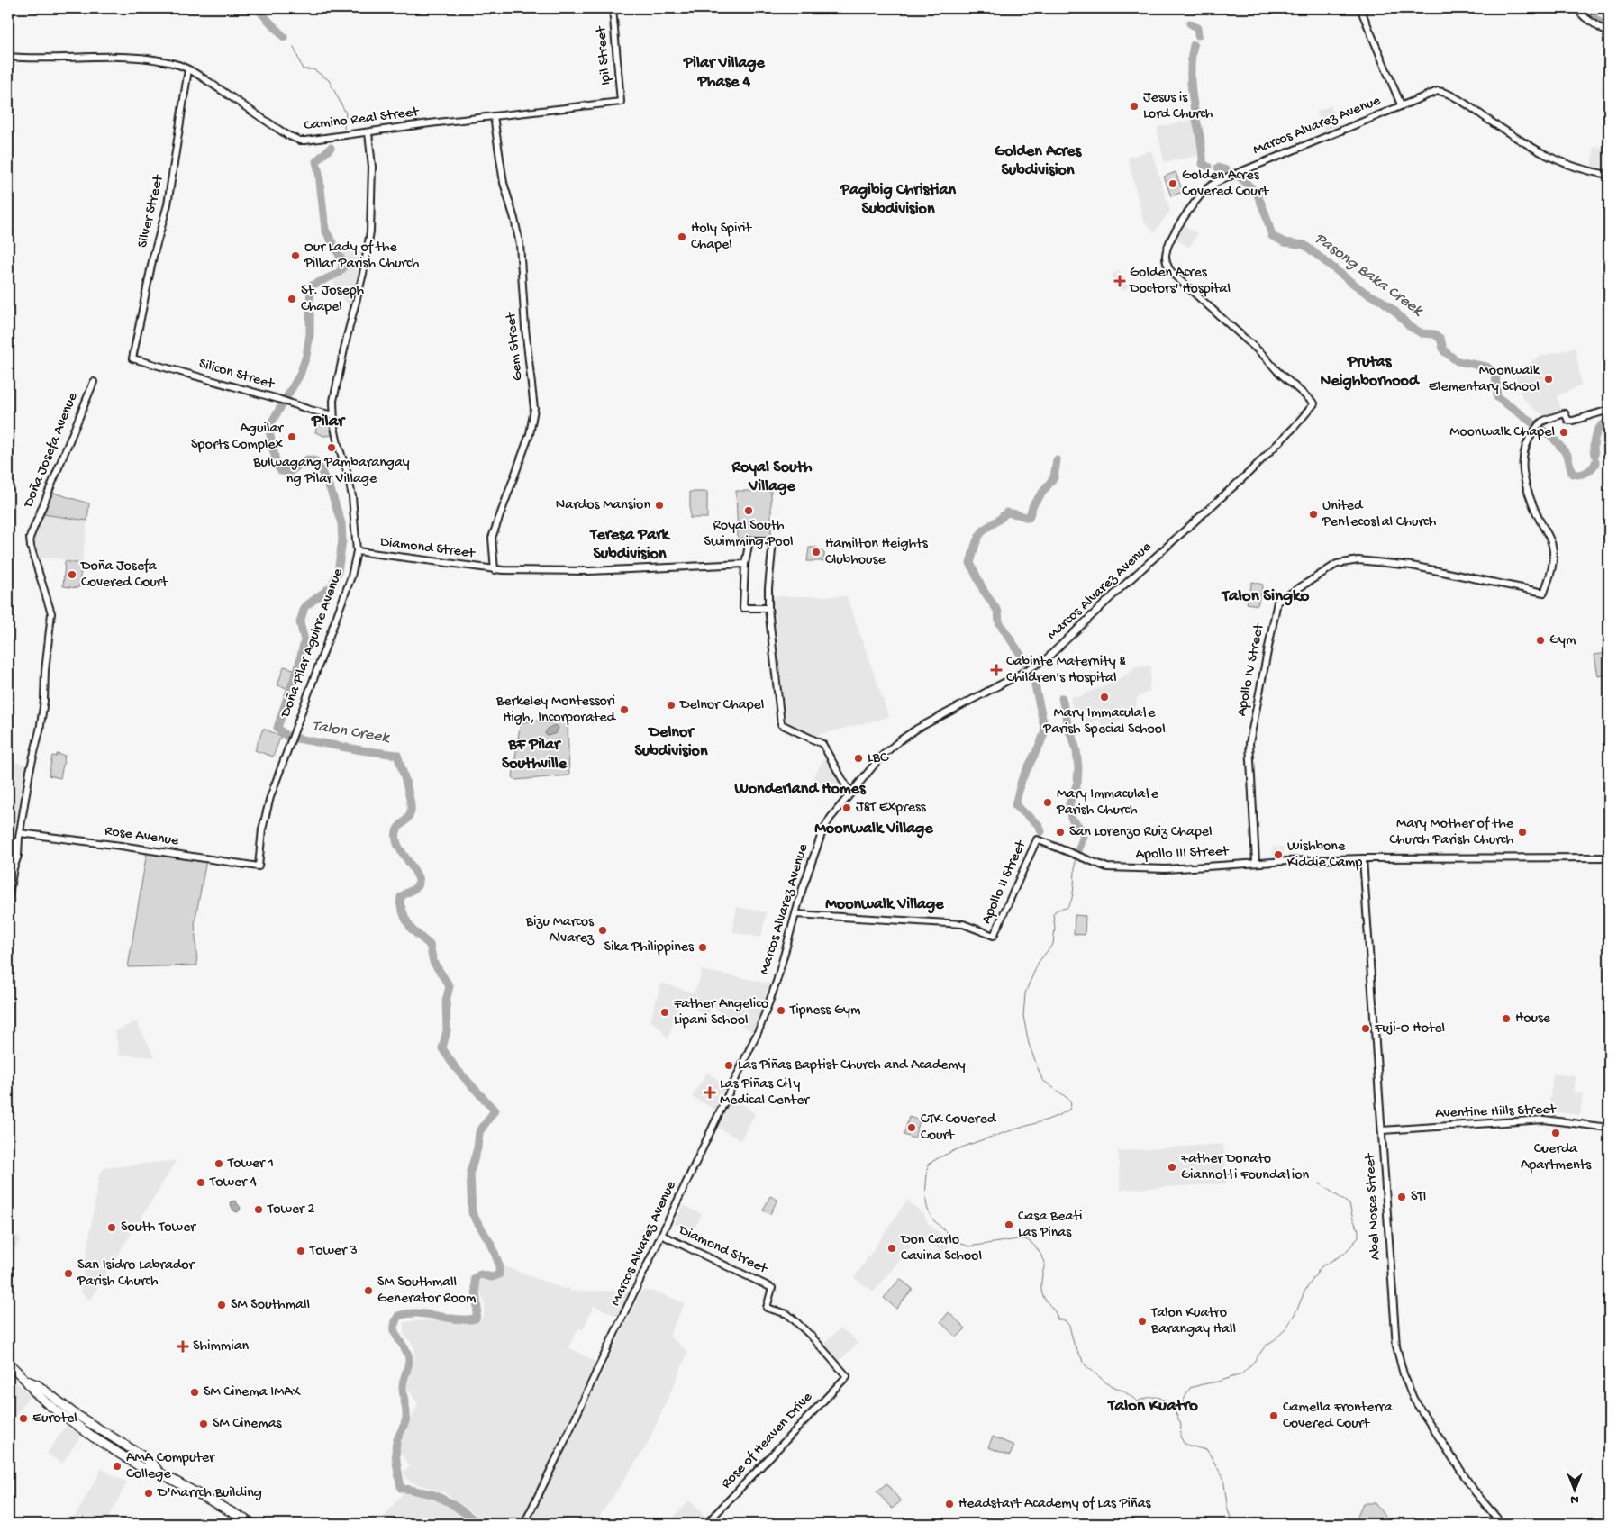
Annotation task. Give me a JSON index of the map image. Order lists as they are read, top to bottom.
{
  "streets": {
    "street": [
      "Ipil Street",
      "Camino Real Street",
      "Marcos Alvarez Avenue",
      "Silver Street",
      "Gem Street",
      "Silicon Street",
      "Doña Josefa Avenue",
      "Diamond Street",
      "Doña Pilar Aguirre Avenue",
      "Apollo IV Street",
      "Rose Avenue",
      "Apollo III Street",
      "Apollo II Street",
      "Aventine Hills Street",
      "Abel Nosce Street",
      "Rose of Heaven Drive"
    ]
  },
  "crossings": [
    ["Ipil Street", "Camino Real Street"],
    ["Camino Real Street", "Silver Street"],
    ["Camino Real Street", "Gem Street"],
    ["Camino Real Street", "Doña Pilar Aguirre Avenue"],
    ["Marcos Alvarez Avenue", "Diamond Street"],
    ["Marcos Alvarez Avenue", "Apollo II Street"],
    ["Silver Street", "Silicon Street"],
    ["Gem Street", "Diamond Street"],
    ["Silicon Street", "Doña Pilar Aguirre Avenue"],
    ["Doña Josefa Avenue", "Rose Avenue"],
    ["Diamond Street", "Doña Pilar Aguirre Avenue"],
    ["Diamond Street", "Rose of Heaven Drive"],
    ["Doña Pilar Aguirre Avenue", "Rose Avenue"],
    ["Apollo IV Street", "Apollo III Street"],
    ["Apollo III Street", "Apollo II Street"],
    ["Apollo III Street", "Abel Nosce Street"],
    ["Aventine Hills Street", "Abel Nosce Street"]
  ],
  "districts": [
    "Pilar Village Phase 4",
    "Golden Acres Subdivision",
    "Pagibig Christian Subdivision",
    "Prutas Neighborhood",
    "Pilar",
    "Royal South Village",
    "Teresa Park Subdivision",
    "Talon Singko",
    "Delnor Subdivision",
    "BF Pilar Southville",
    "Wonderland Homes",
    "Moonwalk Village",
    "Moonwalk Village",
    "Talon Kuatro"
  ],
  "water": ["Pasong Baka Creek", "Talon Creek"],
  "places": {
    "other": [
      "Jesus is Lord Church",
      "Golden Acres Covered Court",
      "Holy Spirit Chapel",
      "Our Lady of the Pillar Parish Church",
      "St. Joseph Chapel",
      "Moonwalk Elementary School",
      "Moonwalk Chapel",
      "Aguilar Sports Complex",
      "Bulwagang Pambarangay ng Pilar Village",
      "Nardos Mansion",
      "Royal South Swimming Pool",
      "United Pentecostal Church",
      "Hamilton Heights Clubhouse",
      "Doña Josefa Covered Court",
      "Gym",
      "Mary Immaculate Parish Special School",
      "Delnor Chapel",
      "Berkeley Montessori High, Incorporated",
      "LBC",
      "Mary Immaculate Parish Church",
      "J&T Express",
      "San Lorenzo Ruiz Chapel",
      "Mary Mother of the Church Parish Church",
      "Wishbone Kiddie Camp",
      "Bizu Marcos Alvarez",
      "Sika Philippines",
      "Tipness Gym",
      "Father Angelico Lipani School",
      "House",
      "Fuji-O Hotel",
      "Las Piñas Baptist Church and Academy",
      "CTK Covered Court",
      "Cuerda Apartments",
      "Tower 1",
      "Father Donato Giannotti Foundation",
      "Tower 4",
      "STI",
      "Tower 2",
      "Casa Beati Las Pinas",
      "South Tower",
      "Don Carlo Cavina School",
      "Tower 3",
      "San Isidro Labrador Parish Church",
      "SM Southmall Generator Room",
      "SM Southmall",
      "Talon Kuatro Barangay Hall",
      "SM Cinema IMAX",
      "Camella Fronterra Covered Court",
      "Eurotel",
      "SM Cinemas",
      "AMA Computer College",
      "D'Marrch Building",
      "Headstart Academy of Las Piñas"
    ],
    "health": [
      "Golden Acres Doctors' Hospital",
      "Cabinte Maternity & Children's Hospital",
      "Las Piñas City Medical Center",
      "Shimmian"
    ]
  },
  "north": "bottom"
}
